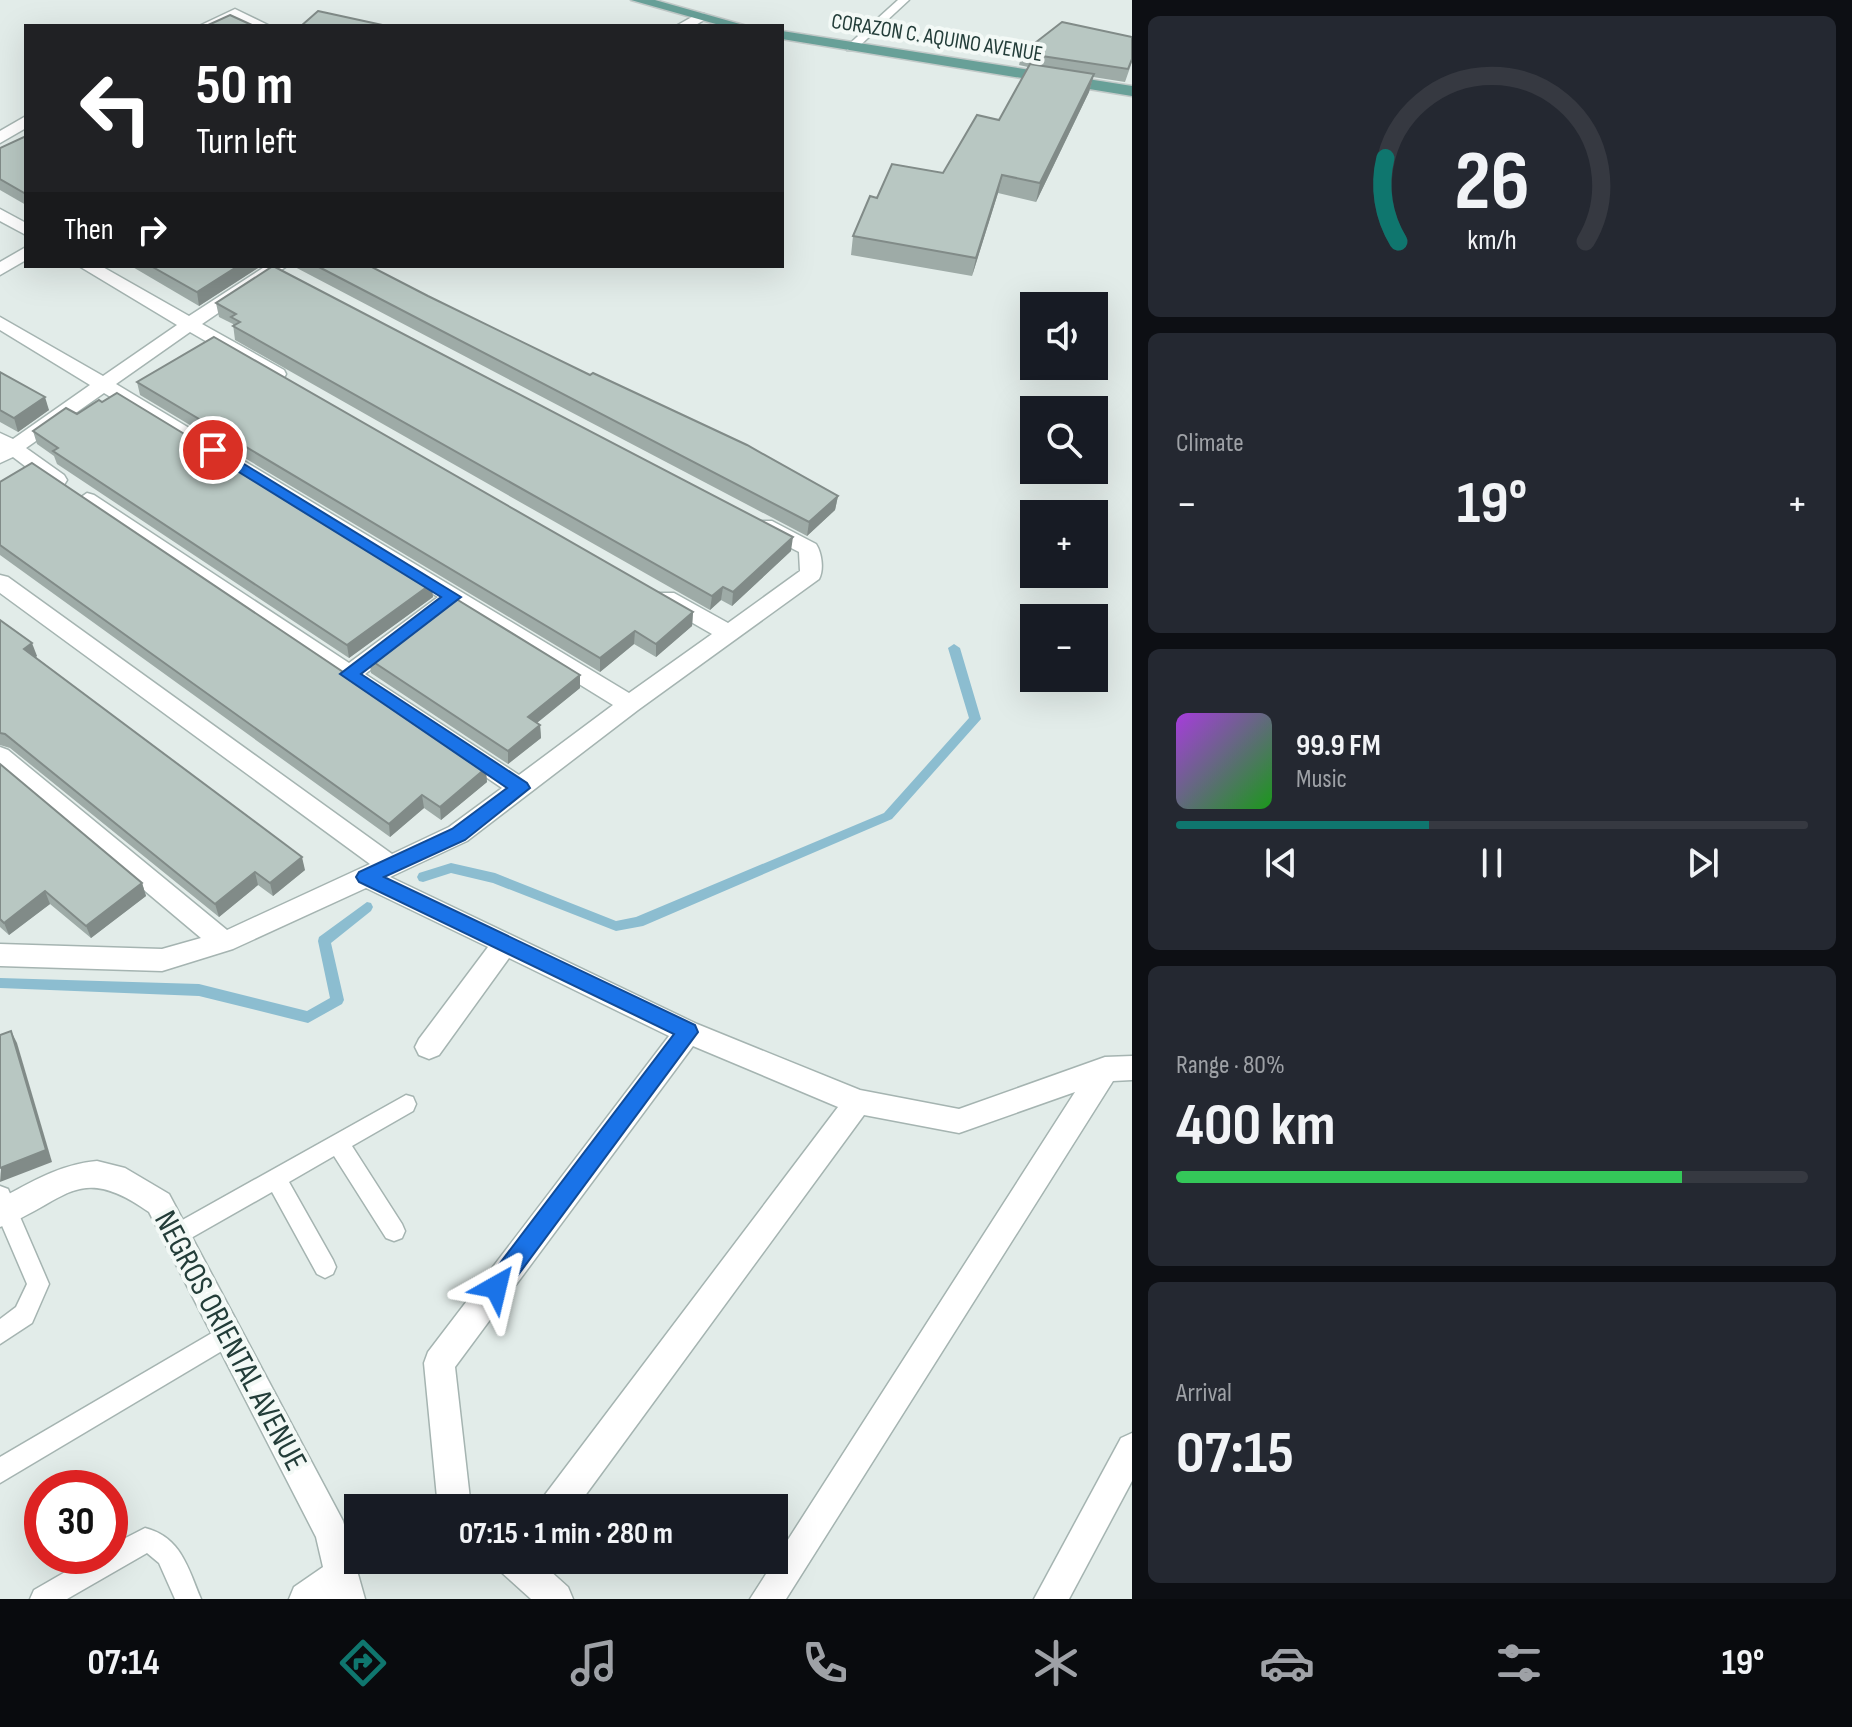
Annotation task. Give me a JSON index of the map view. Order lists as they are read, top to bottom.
{
  "streets": {
    "main road": ["CORAZON C. AQUINO AVENUE"],
    "street": ["NEGROS ORIENTAL AVENUE"]
  },
  "page": {
    "turn": ["50 m", "Turn left"],
    "then": "Then",
    "map_buttons": ["+", "−"],
    "tile": [
      "Climate",
      ["Range · 80%", "400 km"],
      ["Arrival", "07:15"]
    ],
    "heat": ["−", "19°", "+"],
    "song": ["99.9 FM", "Music"],
    "limit": "30",
    "trip": "07:15 · 1 min · 280 m",
    "tabs": ["07:14", "19°"],
    "gauge": ["26", "km/h"]
  }
}
